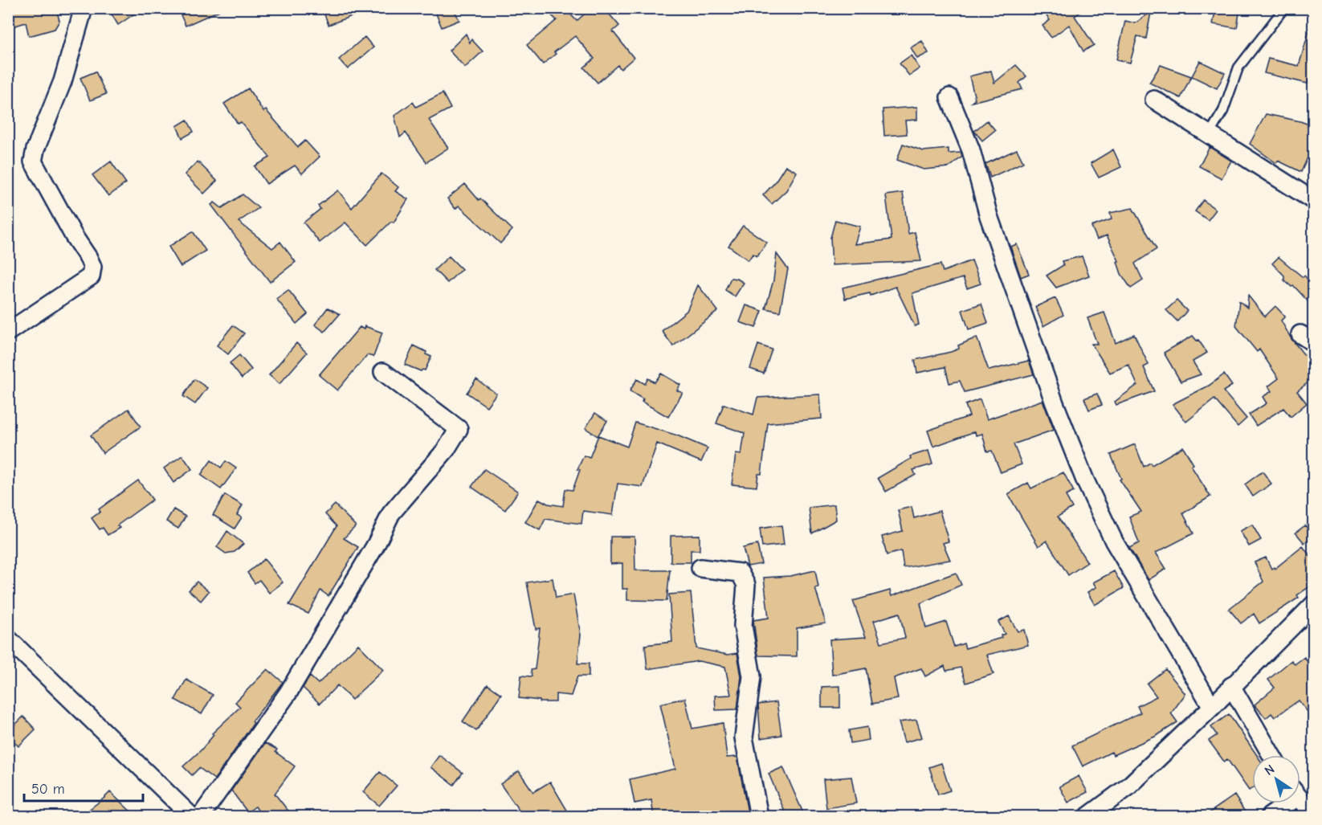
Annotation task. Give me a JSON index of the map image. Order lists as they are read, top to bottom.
{
  "scale_bar": "50 m",
  "north": "top left"
}
